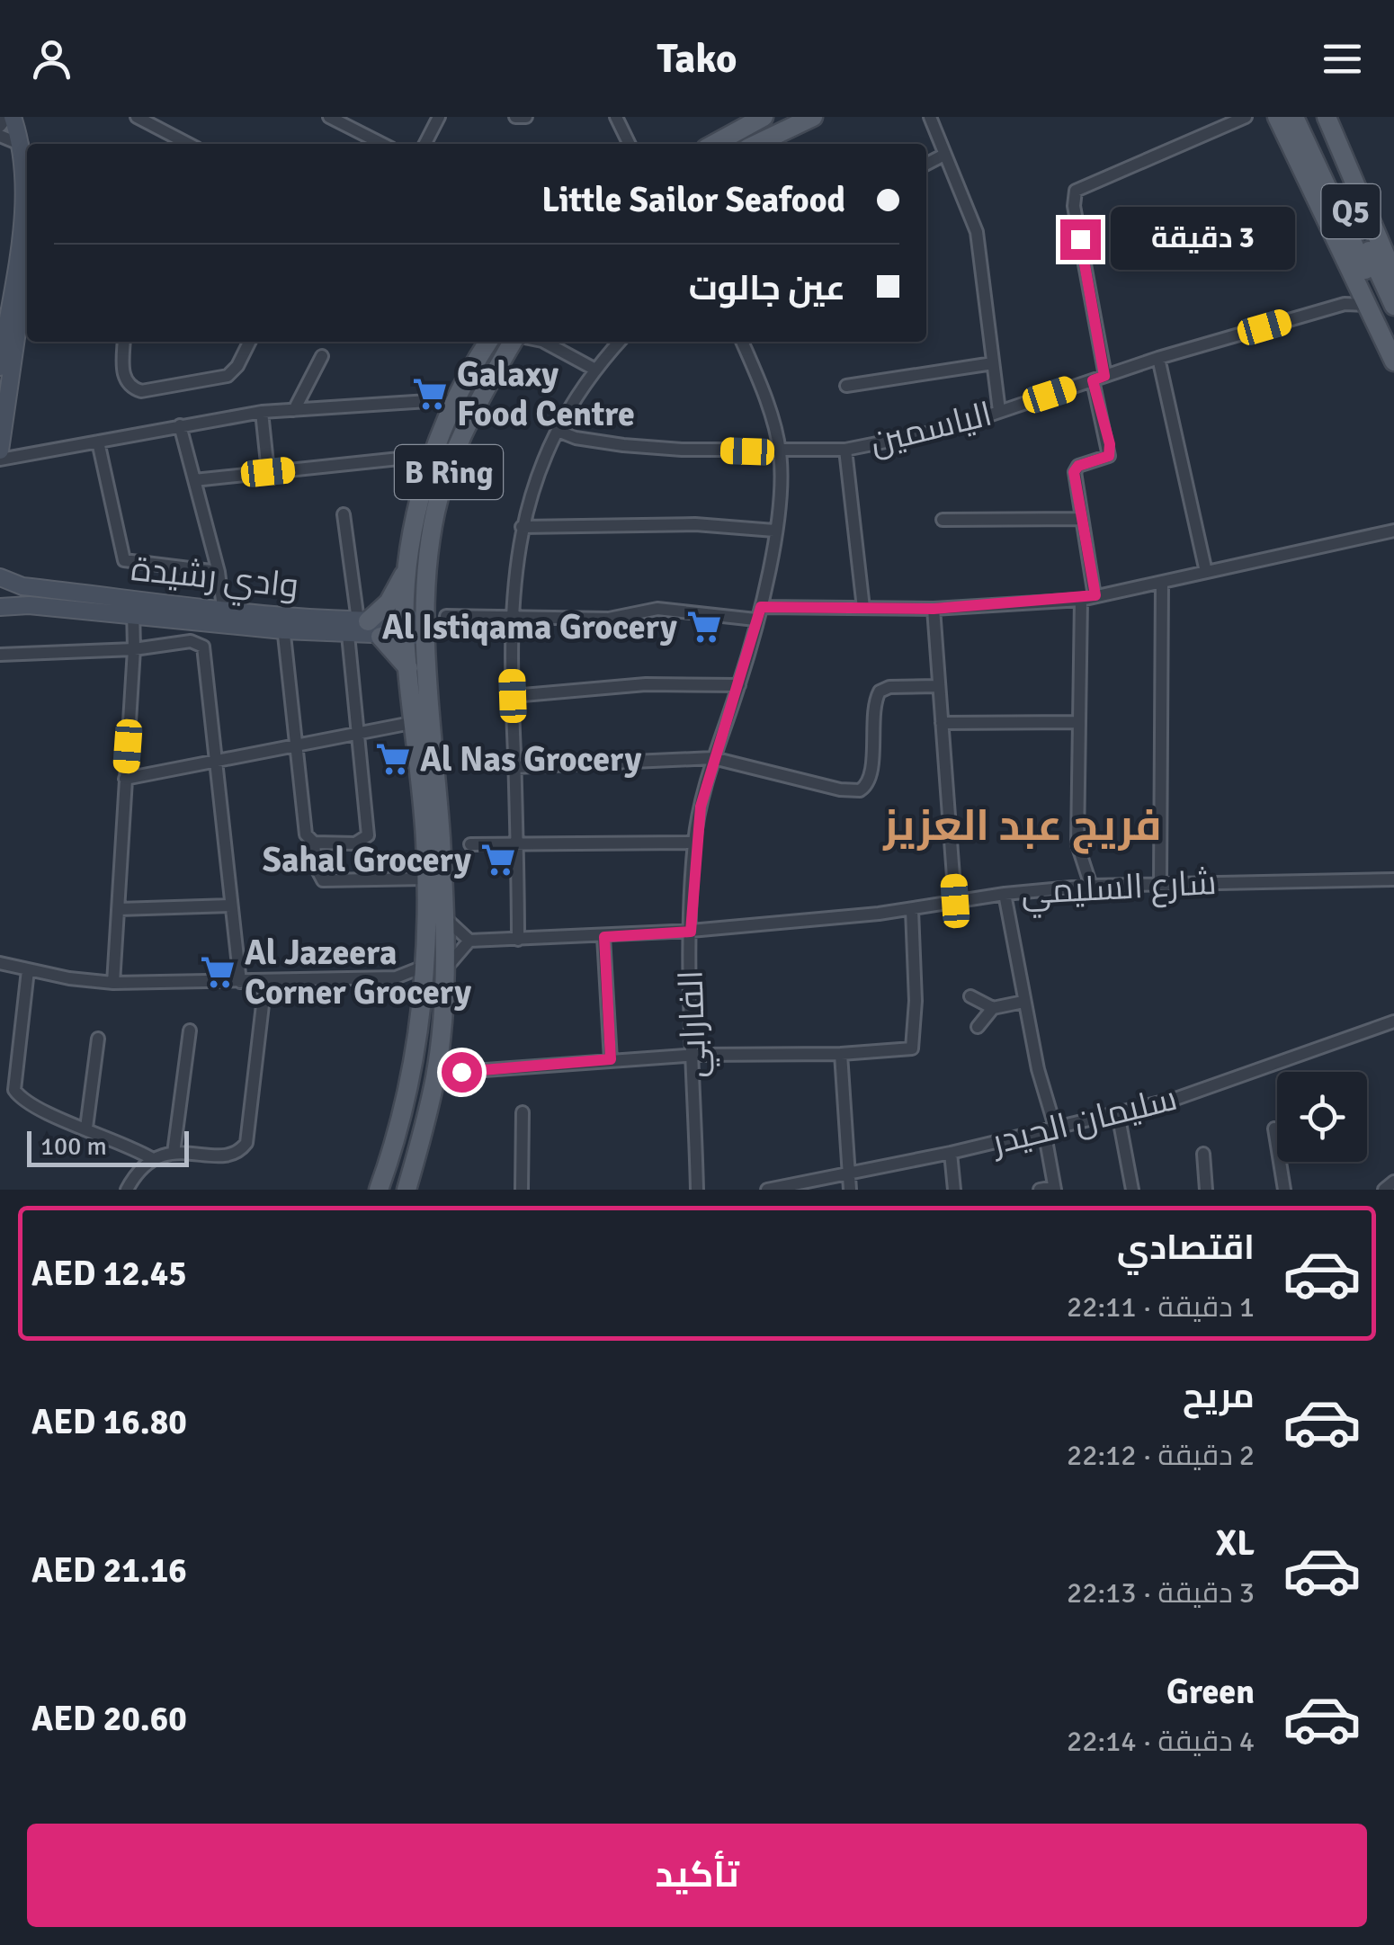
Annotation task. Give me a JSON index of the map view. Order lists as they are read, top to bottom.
{
  "streets": {
    "main road": ["Q5", "B Ring"],
    "street": [
      "الياسمين",
      "وادي رشيدة",
      "شارع السليمي",
      "الفارابي",
      "سليمان الحيدر"
    ]
  },
  "crossings": [
    ["الياسمين", "الفارابي"],
    ["B Ring", "وادي رشيدة"],
    ["شارع السليمي", "الفارابي"]
  ],
  "districts": ["فريج عبد العزيز"],
  "places": {
    "supermarket": [
      "Galaxy Food Centre",
      "Al Istiqama Grocery",
      "Al Nas Grocery",
      "Sahal Grocery",
      "Al Jazeera Corner Grocery"
    ]
  },
  "scale_bar": "100 m",
  "page": {
    "header": "Tako",
    "banner": ["Little Sailor Seafood", "عين جالوت"],
    "bubble": "3 دقيقة",
    "scale": "100 m",
    "list": [
      {
        "name": "اقتصادي",
        "note": "1 دقيقة · 22:11",
        "value": "AED 12.45"
      },
      {
        "name": "مريح",
        "note": "2 دقيقة · 22:12",
        "value": "AED 16.80"
      },
      {
        "name": "XL",
        "note": "3 دقيقة · 22:13",
        "value": "AED 21.16"
      },
      {
        "name": "Green",
        "note": "4 دقيقة · 22:14",
        "value": "AED 20.60"
      }
    ],
    "buttons": "تأكيد"
  }
}
